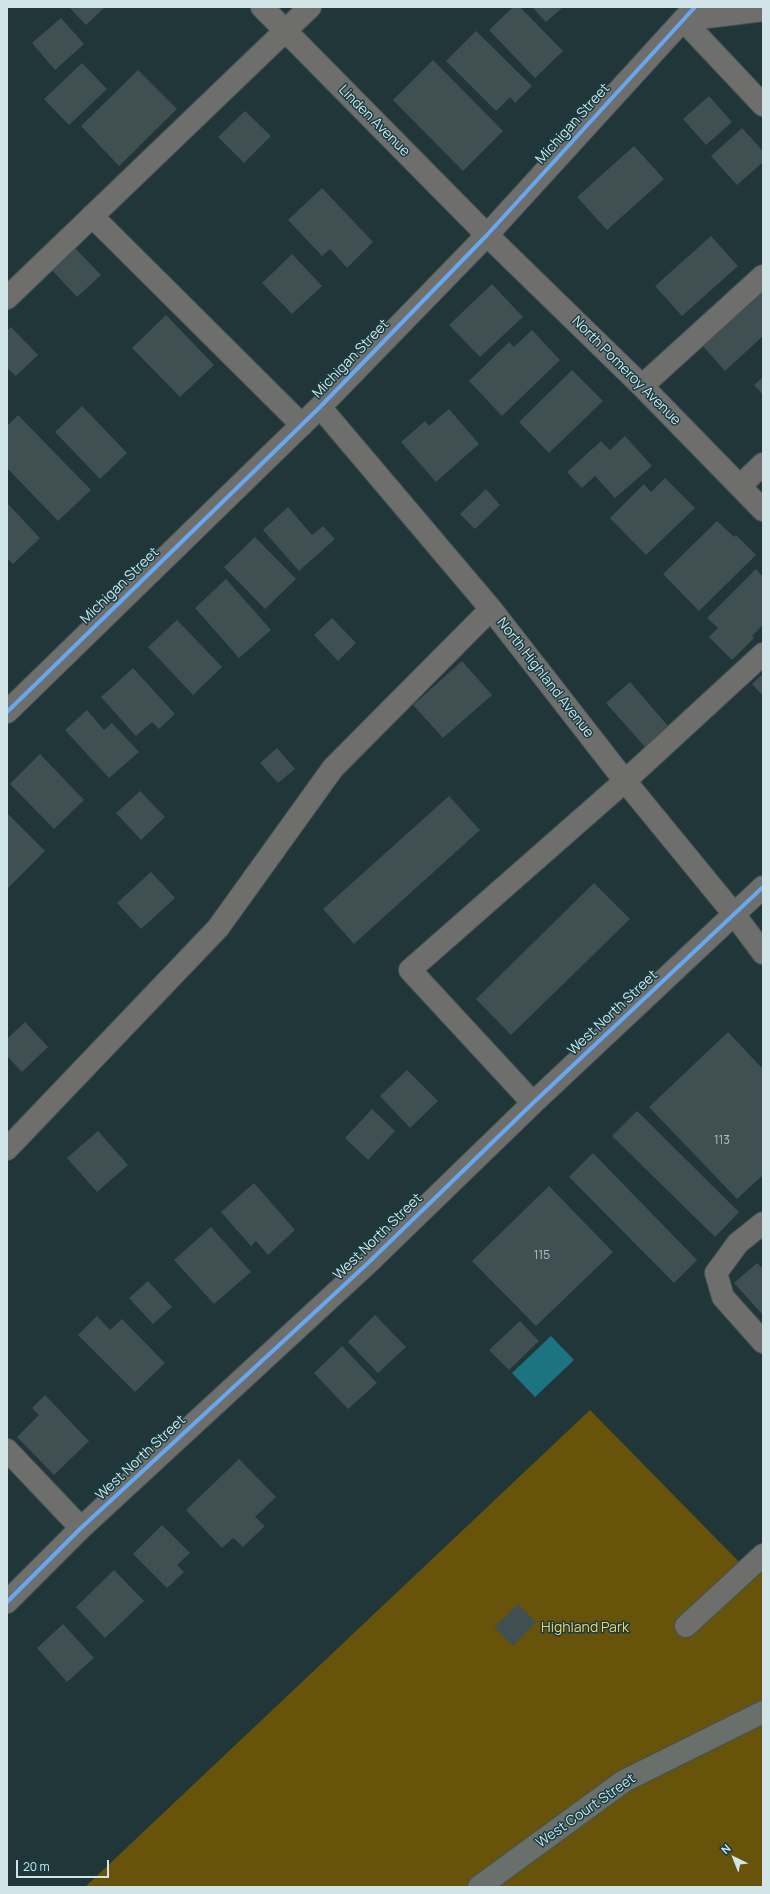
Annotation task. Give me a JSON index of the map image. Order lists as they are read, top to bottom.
{
  "streets": {
    "main road": ["West Court Street"],
    "street": [
      "Linden Avenue",
      "Michigan Street",
      "North Pomeroy Avenue",
      "North Highland Avenue",
      "West North Street"
    ]
  },
  "crossings": [
    ["Linden Avenue", "Michigan Street"],
    ["Linden Avenue", "North Pomeroy Avenue"],
    ["Michigan Street", "North Pomeroy Avenue"],
    ["Michigan Street", "North Highland Avenue"],
    ["North Highland Avenue", "West North Street"]
  ],
  "parks": ["Highland Park"],
  "house_numbers": ["113", "115"],
  "scale_bar": "20 m",
  "north": "top left"
}
